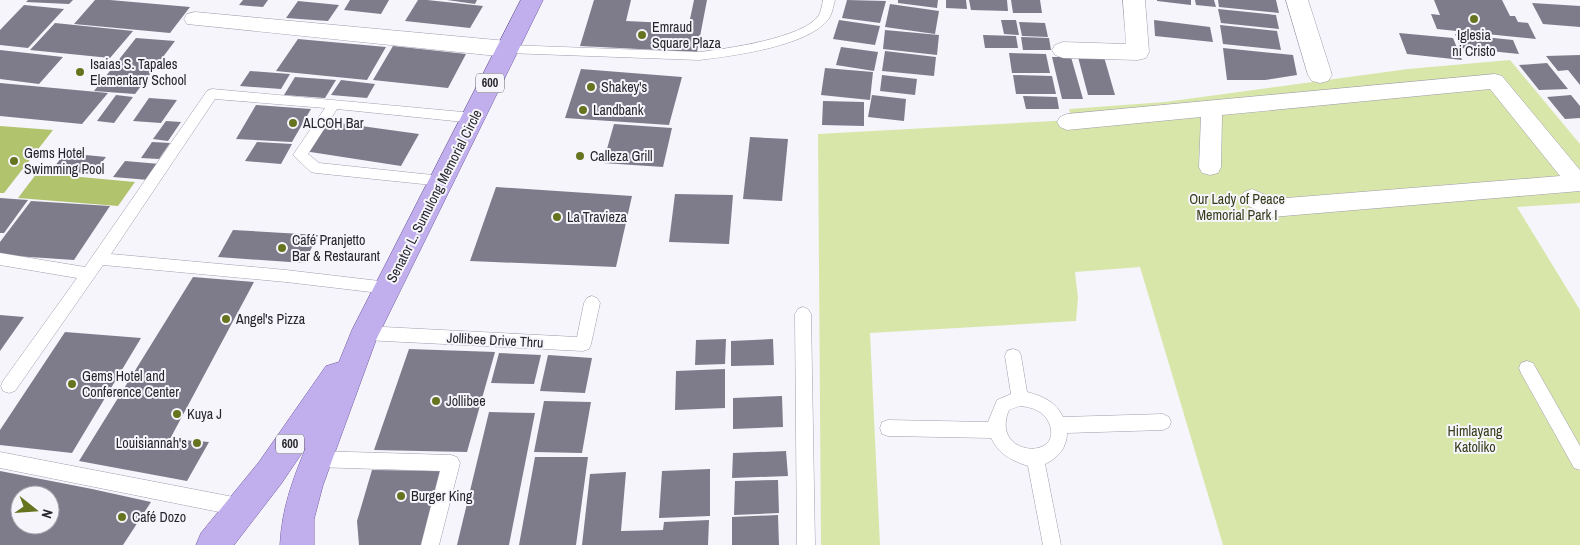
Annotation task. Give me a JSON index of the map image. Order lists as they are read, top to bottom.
{
  "streets": {
    "main road": ["600", "Senator L. Sumulong Memorial Circle"],
    "lane": ["Jollibee Drive Thru"]
  },
  "crossings": [
    ["Senator L. Sumulong Memorial Circle", "Jollibee Drive Thru"]
  ],
  "parks": ["Our Lady of Peace Memorial Park I", "Himlayang Katoliko"],
  "places": [
    "Iglesia ni Cristo",
    "Emraud Square Plaza",
    "Isaias S. Tapales Elementary School",
    "Shakey's",
    "Landbank",
    "ALCOH Bar",
    "Calleza Grill",
    "Gems Hotel Swimming Pool",
    "La Travieza",
    "Café Pranjetto Bar & Restaurant",
    "Angel's Pizza",
    "Gems Hotel and Conference Center",
    "Jollibee",
    "Kuya J",
    "Louisiannah's",
    "Burger King",
    "Café Dozo"
  ],
  "north": "right"
}
